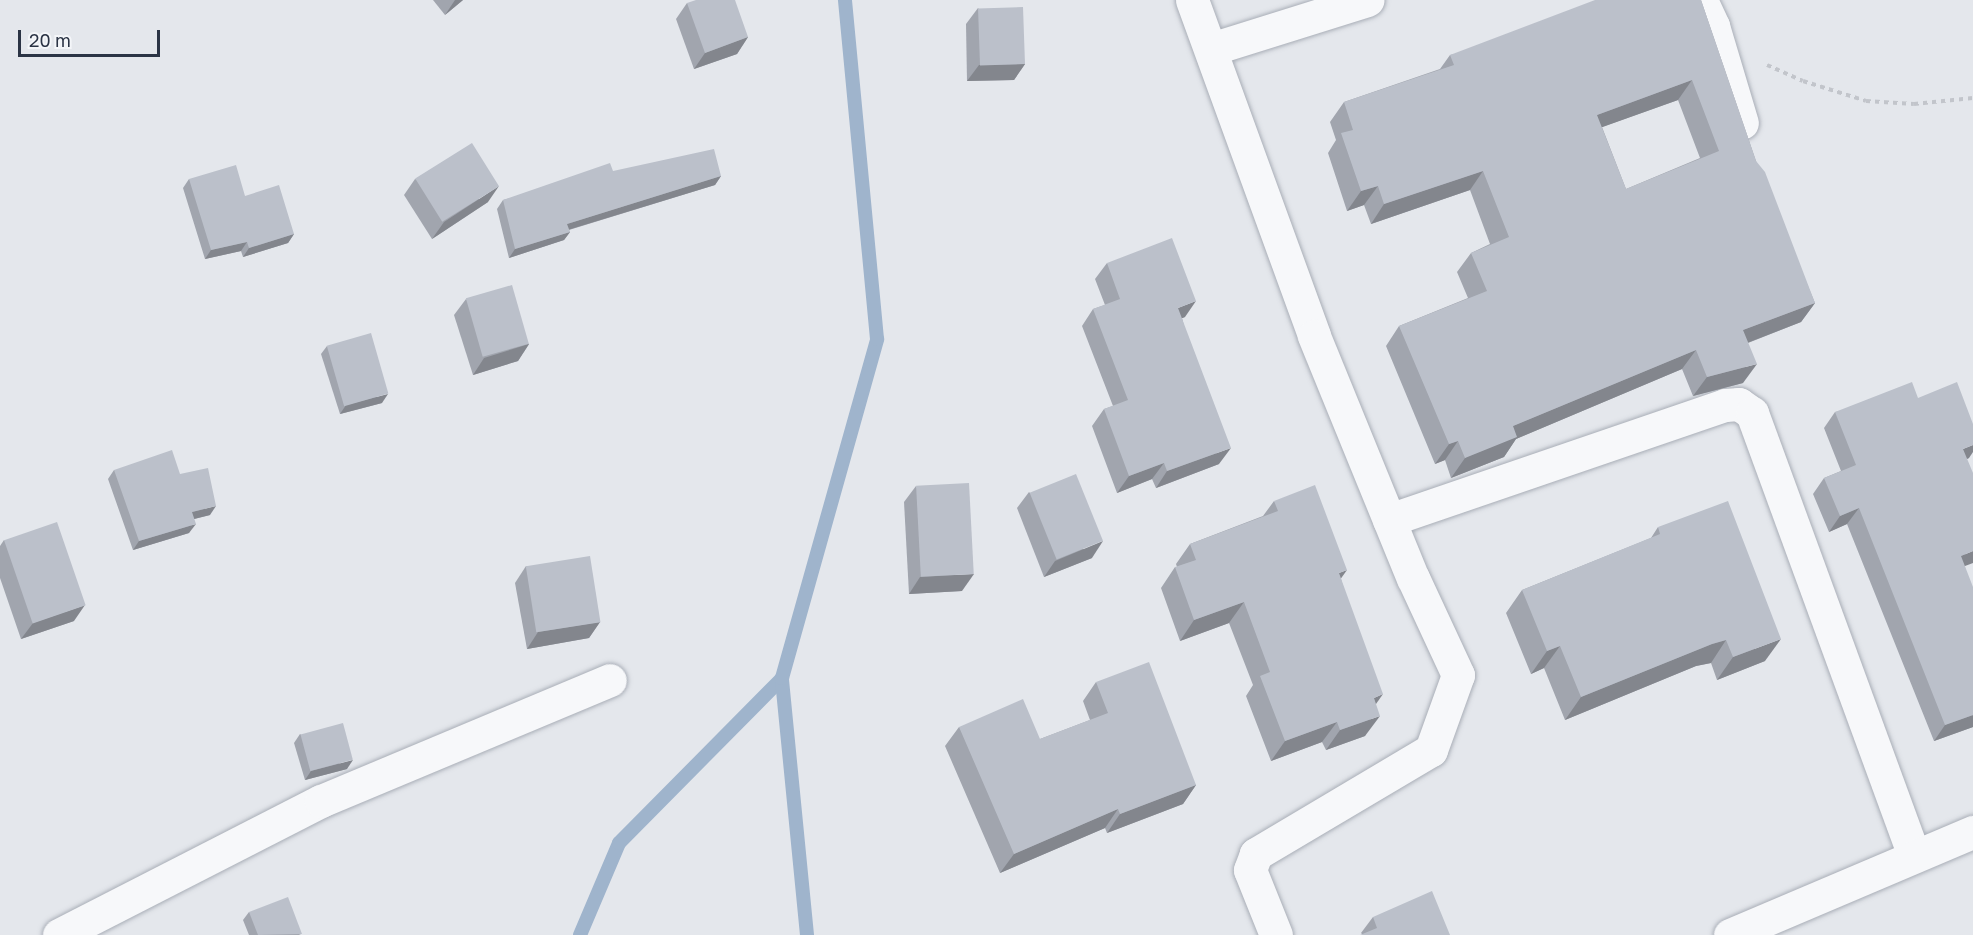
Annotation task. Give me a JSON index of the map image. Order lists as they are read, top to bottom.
{
  "scale_bar": "20 m"
}
